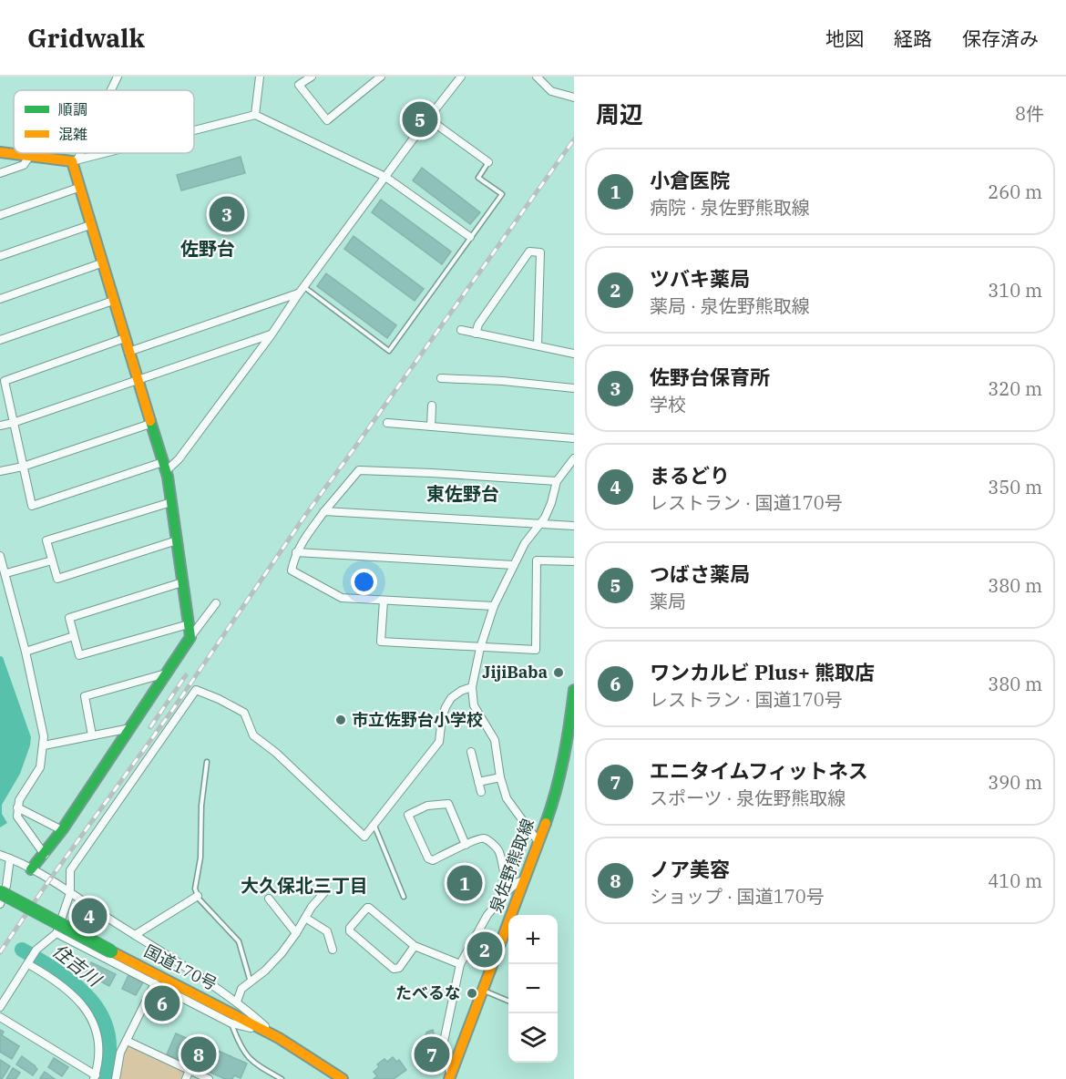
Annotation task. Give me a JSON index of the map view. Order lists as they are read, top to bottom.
{
  "streets": {
    "main road": ["泉佐野熊取線", "国道170号"]
  },
  "districts": ["佐野台", "東佐野台", "大久保北三丁目"],
  "water": ["住吉川"],
  "places": ["JijiBaba", "市立佐野台小学校", "たべるな"],
  "legend": ["順調", "混雑"],
  "page": {
    "header": "Gridwalk",
    "nav": ["地図", "経路", "保存済み"],
    "heading": ["周辺", "8件"],
    "pins": [
      "5",
      "3",
      "1",
      "4",
      "2",
      "6",
      "7",
      "8"
    ],
    "list": [
      {
        "mark": "1",
        "name": "小倉医院",
        "note": "病院 · 泉佐野熊取線",
        "value": "260 m"
      },
      {
        "mark": "2",
        "name": "ツバキ薬局",
        "note": "薬局 · 泉佐野熊取線",
        "value": "310 m"
      },
      {
        "mark": "3",
        "name": "佐野台保育所",
        "note": "学校",
        "value": "320 m"
      },
      {
        "mark": "4",
        "name": "まるどり",
        "note": "レストラン · 国道170号",
        "value": "350 m"
      },
      {
        "mark": "5",
        "name": "つばさ薬局",
        "note": "薬局",
        "value": "380 m"
      },
      {
        "mark": "6",
        "name": "ワンカルビ Plus+ 熊取店",
        "note": "レストラン · 国道170号",
        "value": "380 m"
      },
      {
        "mark": "7",
        "name": "エニタイムフィットネス",
        "note": "スポーツ · 泉佐野熊取線",
        "value": "390 m"
      },
      {
        "mark": "8",
        "name": "ノア美容",
        "note": "ショップ · 国道170号",
        "value": "410 m"
      }
    ],
    "map_buttons": ["+", "−"]
  }
}
